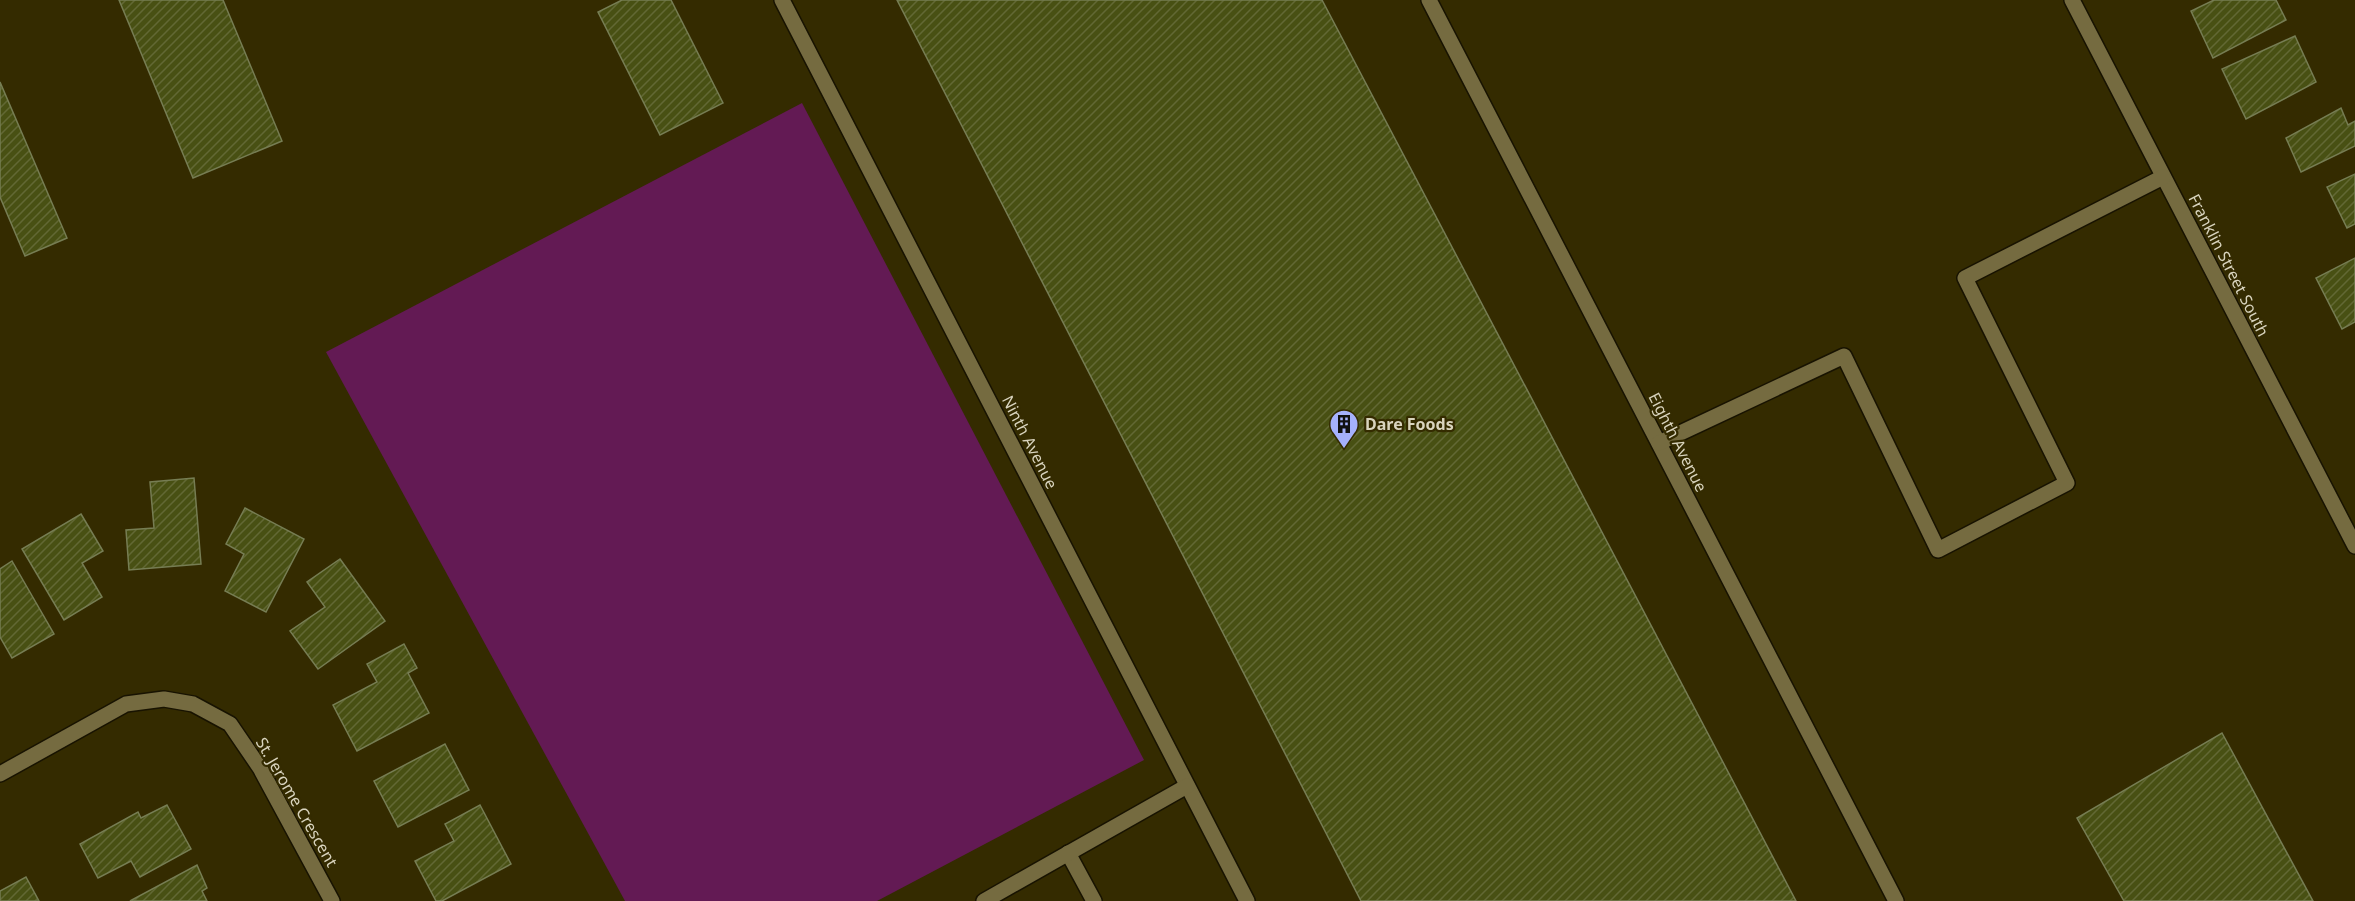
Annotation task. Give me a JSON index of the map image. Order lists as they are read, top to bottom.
{
  "streets": {
    "street": [
      "Franklin Street South",
      "Ninth Avenue",
      "Eighth Avenue",
      "St. Jerome Crescent"
    ]
  },
  "places": {
    "building": ["Dare Foods"]
  }
}
